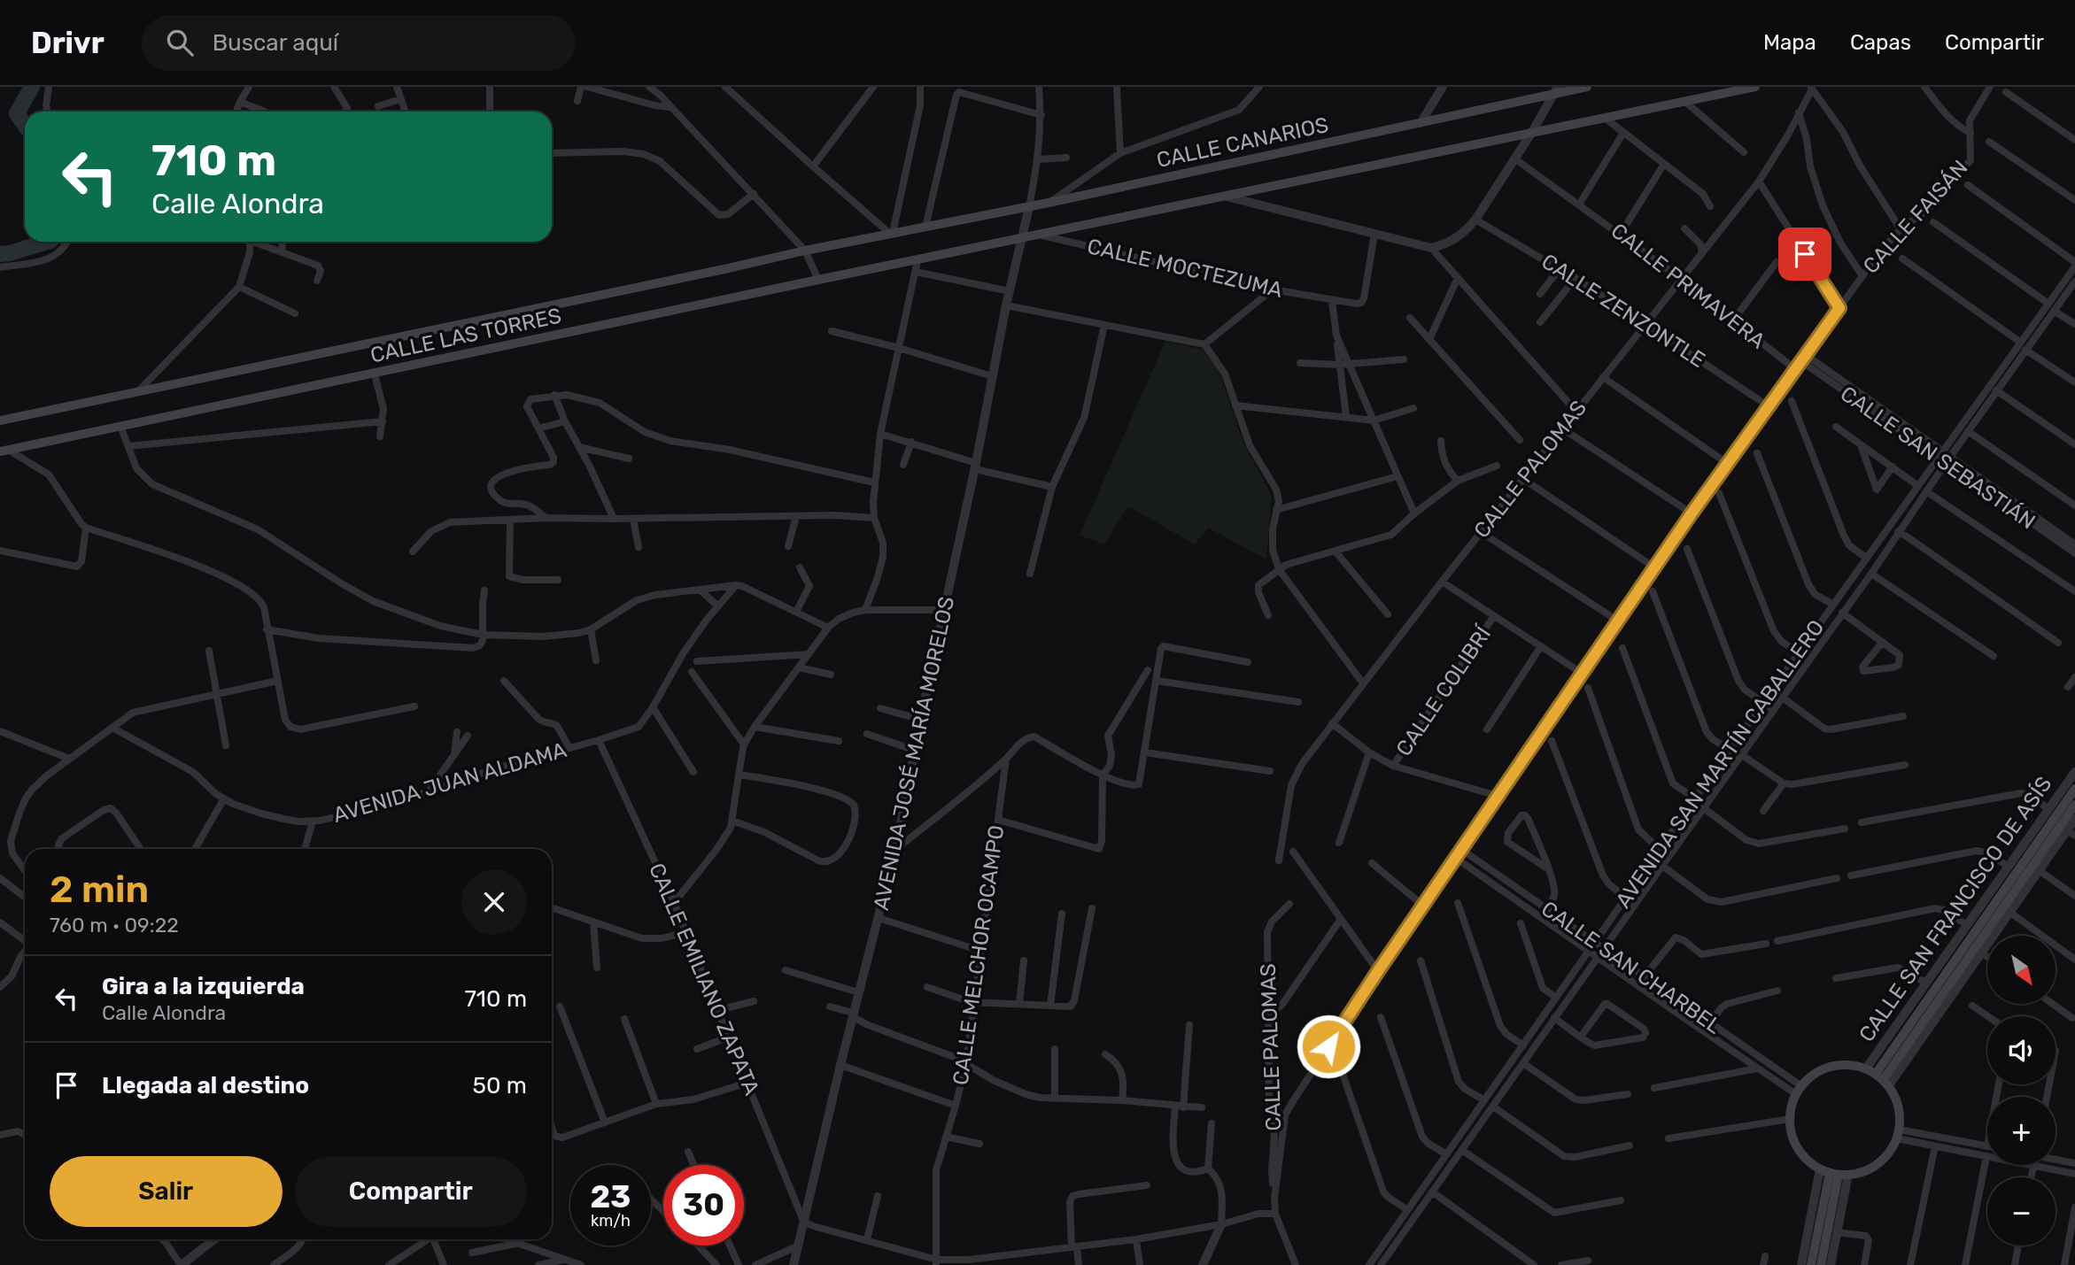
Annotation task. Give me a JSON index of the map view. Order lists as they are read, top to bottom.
{
  "streets": {
    "main road": ["CALLE CANARIOS", "CALLE LAS TORRES", "CALLE SAN FRANCISCO DE ASÍS"],
    "street": [
      "CALLE FAISÁN",
      "CALLE MOCTEZUMA",
      "CALLE PRIMAVERA",
      "CALLE ZENZONTLE",
      "CALLE SAN SEBASTIÁN",
      "CALLE PALOMAS",
      "CALLE COLIBRÍ",
      "AVENIDA JOSÉ MARÍA MORELOS",
      "AVENIDA SAN MARTÍN CABALLERO",
      "AVENIDA JUAN ALDAMA",
      "CALLE MELCHOR OCAMPO",
      "CALLE SAN CHARBEL",
      "CALLE EMILIANO ZAPATA"
    ]
  },
  "crossings": [
    ["CALLE CANARIOS", "CALLE LAS TORRES"],
    ["CALLE CANARIOS", "AVENIDA JOSÉ MARÍA MORELOS"],
    ["CALLE FAISÁN", "CALLE PRIMAVERA"],
    ["CALLE FAISÁN", "CALLE ZENZONTLE"],
    ["CALLE FAISÁN", "CALLE SAN SEBASTIÁN"],
    ["CALLE FAISÁN", "CALLE PALOMAS"],
    ["CALLE FAISÁN", "CALLE SAN CHARBEL"],
    ["CALLE PRIMAVERA", "CALLE PALOMAS"],
    ["CALLE ZENZONTLE", "CALLE PALOMAS"],
    ["CALLE LAS TORRES", "AVENIDA JOSÉ MARÍA MORELOS"],
    ["CALLE SAN SEBASTIÁN", "AVENIDA SAN MARTÍN CABALLERO"],
    ["AVENIDA JOSÉ MARÍA MORELOS", "CALLE EMILIANO ZAPATA"],
    ["AVENIDA SAN MARTÍN CABALLERO", "CALLE SAN CHARBEL"],
    ["AVENIDA JUAN ALDAMA", "CALLE EMILIANO ZAPATA"],
    ["CALLE SAN FRANCISCO DE ASÍS", "CALLE SAN CHARBEL"]
  ],
  "north": "bottom right",
  "page": {
    "header": "Drivr",
    "search": "Buscar aquí",
    "nav": ["Mapa", "Capas", "Compartir"],
    "turn": ["710 m", "Calle Alondra"],
    "heading": ["2 min", "760 m · 09:22"],
    "map_buttons": ["+", "−"],
    "list": [
      {
        "name": "Gira a la izquierda",
        "note": "Calle Alondra",
        "value": "710 m"
      },
      {
        "name": "Llegada al destino",
        "value": "50 m"
      }
    ],
    "buttons": ["Salir", "Compartir"],
    "speed": "23 km/h",
    "limit": "30"
  }
}
